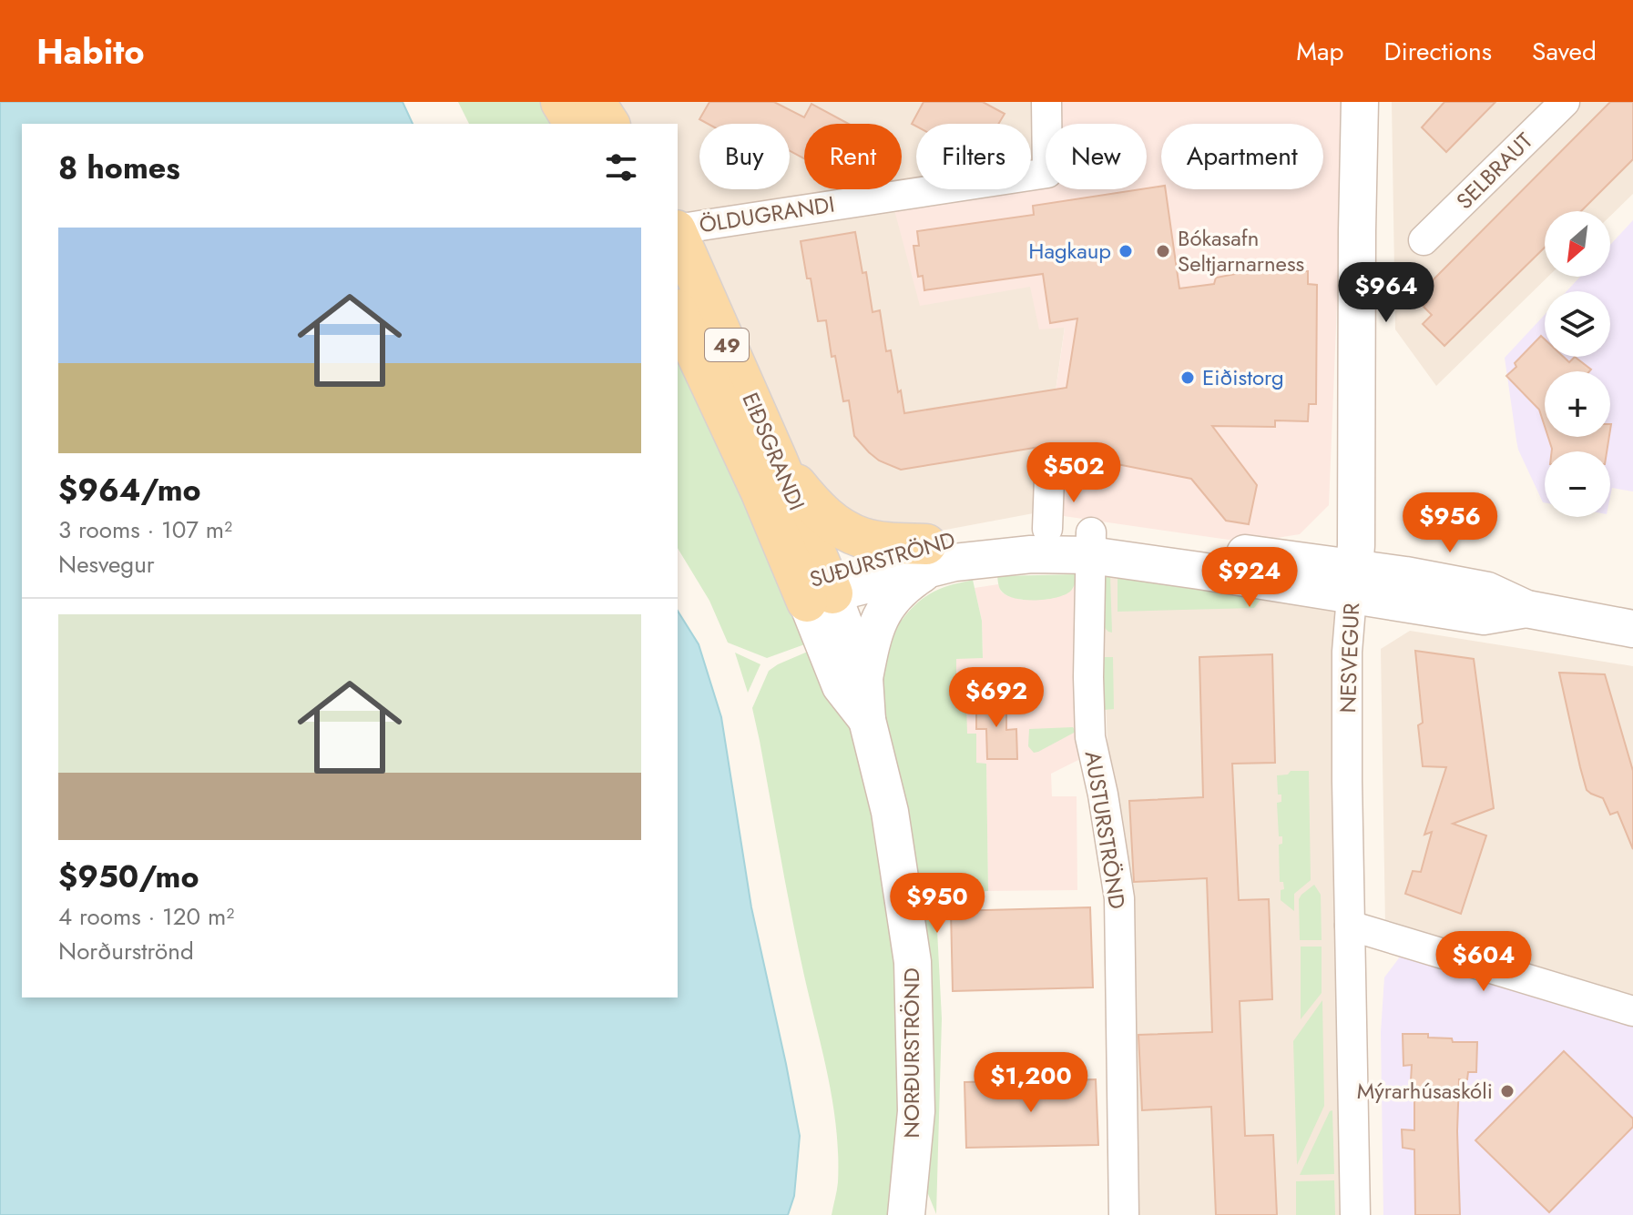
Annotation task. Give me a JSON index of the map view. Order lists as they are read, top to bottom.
{
  "streets": {
    "main road": ["49", "EIÐSGRANDI"],
    "street": [
      "SELBRAUT",
      "ÖLDUGRANDI",
      "SUÐURSTRÖND",
      "NESVEGUR",
      "AUSTURSTRÖND",
      "NORÐURSTRÖND"
    ]
  },
  "crossings": [
    ["49", "EIÐSGRANDI"],
    ["49", "SUÐURSTRÖND"],
    ["EIÐSGRANDI", "SUÐURSTRÖND"],
    ["EIÐSGRANDI", "NORÐURSTRÖND"],
    ["SUÐURSTRÖND", "NESVEGUR"],
    ["SUÐURSTRÖND", "AUSTURSTRÖND"],
    ["SUÐURSTRÖND", "NORÐURSTRÖND"]
  ],
  "places": [
    "Hagkaup",
    "Bókasafn Seltjarnarness",
    "Eiðistorg",
    "Mýrarhúsaskóli"
  ],
  "north": "bottom left",
  "page": {
    "header": "Habito",
    "nav": ["Map", "Directions", "Saved"],
    "chip": [
      "Buy",
      "Rent",
      "Filters",
      "New",
      "Apartment"
    ],
    "heading": "8 homes",
    "map_buttons": ["+", "−"],
    "list": [
      {
        "name": "$964/mo",
        "note": "3 rooms · 107 m² · Nesvegur"
      },
      {
        "name": "$950/mo",
        "note": "4 rooms · 120 m² · Norðurströnd"
      }
    ],
    "price": [
      "$964",
      "$502",
      "$956",
      "$924",
      "$692",
      "$950",
      "$604",
      "$1,200"
    ]
  }
}
